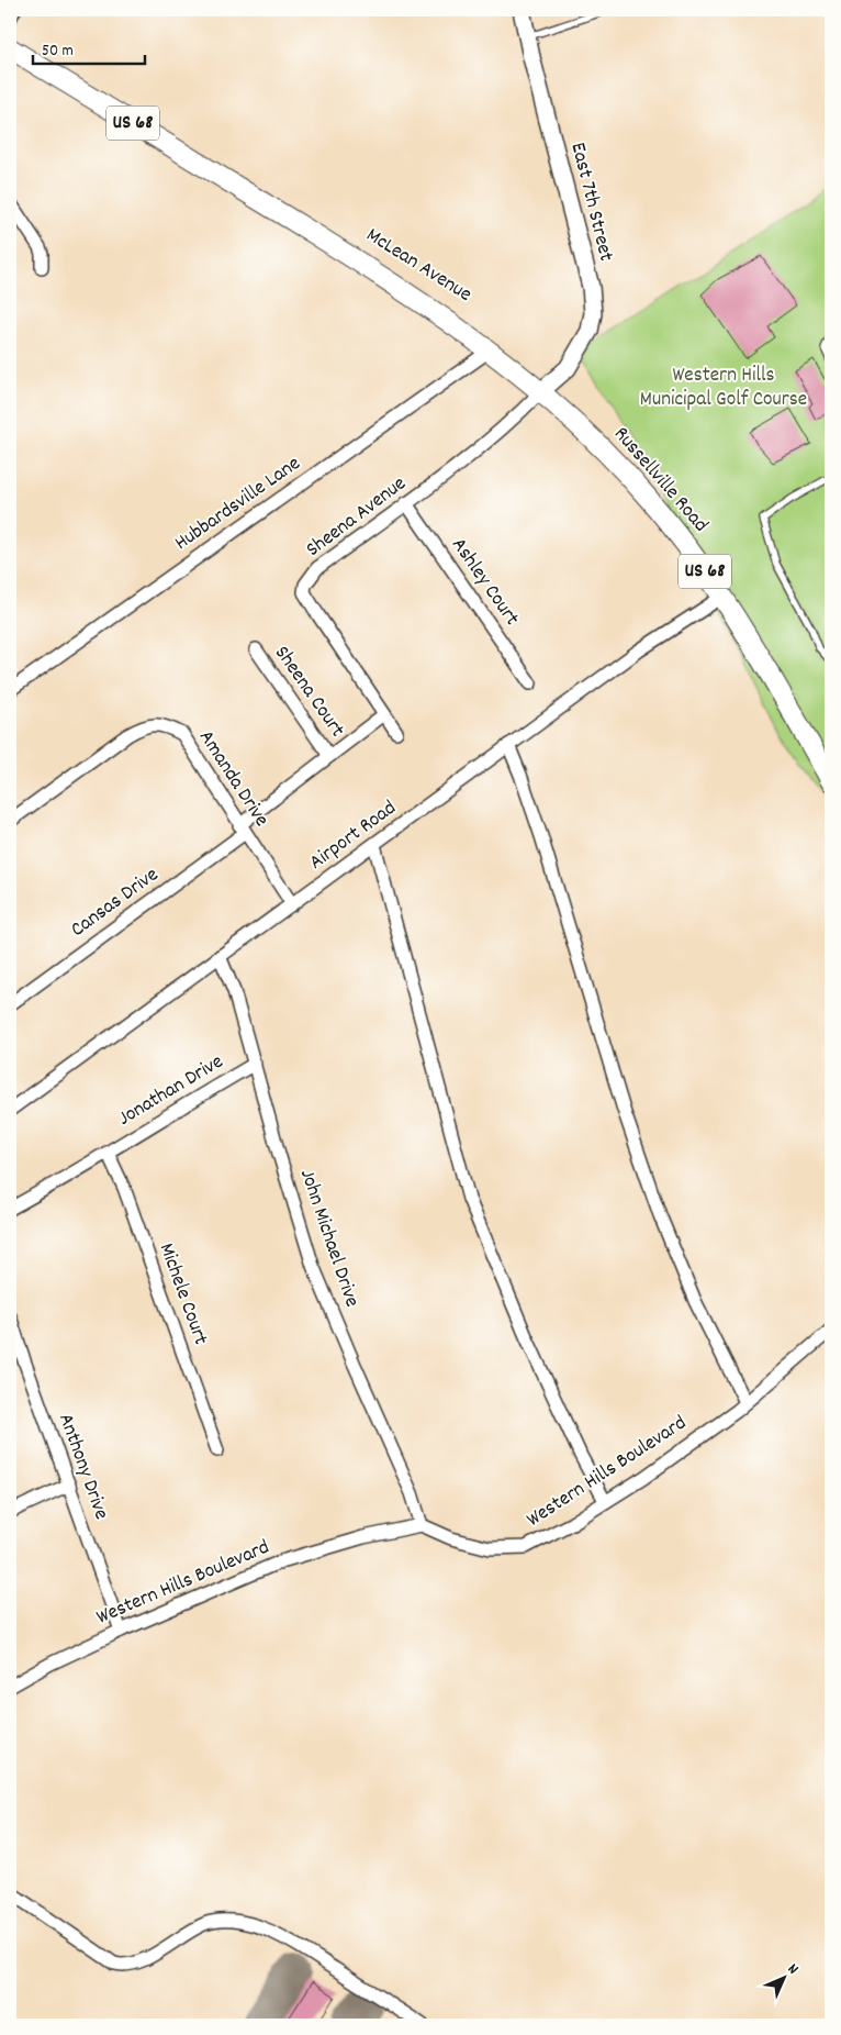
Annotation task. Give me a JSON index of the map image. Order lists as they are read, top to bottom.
{
  "streets": {
    "main road": [
      "US 68",
      "East 7th Street",
      "McLean Avenue",
      "Russellville Road"
    ],
    "street": [
      "Hubbardsville Lane",
      "Sheena Avenue",
      "Ashley Court",
      "Sheena Court",
      "Amanda Drive",
      "Airport Road",
      "Cansas Drive",
      "Jonathan Drive",
      "John Michael Drive",
      "Michele Court",
      "Anthony Drive",
      "Western Hills Boulevard"
    ]
  },
  "crossings": [
    ["East 7th Street", "McLean Avenue"],
    ["East 7th Street", "Russellville Road"],
    ["East 7th Street", "Sheena Avenue"],
    ["McLean Avenue", "Russellville Road"],
    ["McLean Avenue", "Hubbardsville Lane"],
    ["McLean Avenue", "Sheena Avenue"],
    ["Russellville Road", "Sheena Avenue"],
    ["Russellville Road", "Airport Road"],
    ["Sheena Avenue", "Ashley Court"],
    ["Sheena Avenue", "Cansas Drive"],
    ["Sheena Court", "Cansas Drive"],
    ["Amanda Drive", "Airport Road"],
    ["Amanda Drive", "Cansas Drive"],
    ["Airport Road", "John Michael Drive"],
    ["Jonathan Drive", "John Michael Drive"],
    ["Jonathan Drive", "Michele Court"],
    ["John Michael Drive", "Western Hills Boulevard"],
    ["Anthony Drive", "Western Hills Boulevard"]
  ],
  "parks": ["Western Hills Municipal Golf Course"],
  "scale_bar": "50 m",
  "north": "top right"
}
